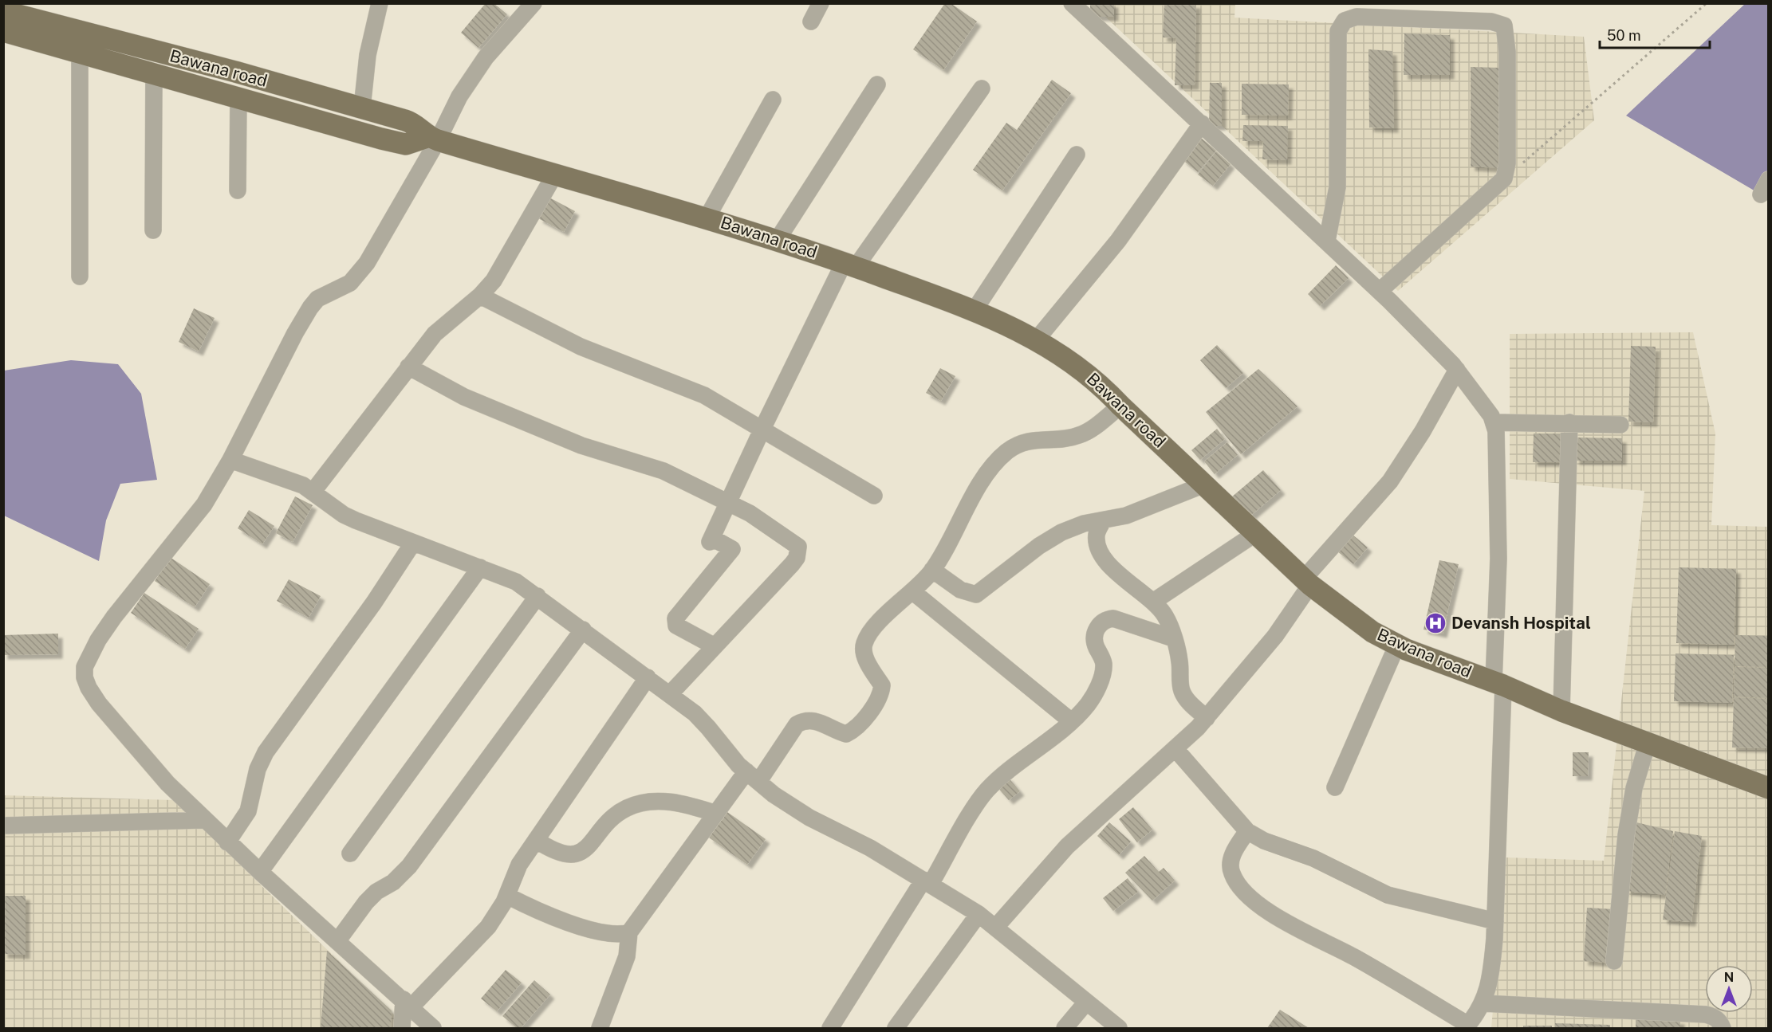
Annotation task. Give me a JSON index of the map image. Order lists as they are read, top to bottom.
{
  "streets": {
    "main road": ["Bawana road"]
  },
  "places": {
    "hospital": ["Devansh Hospital"]
  },
  "scale_bar": "50 m",
  "north": "top"
}
